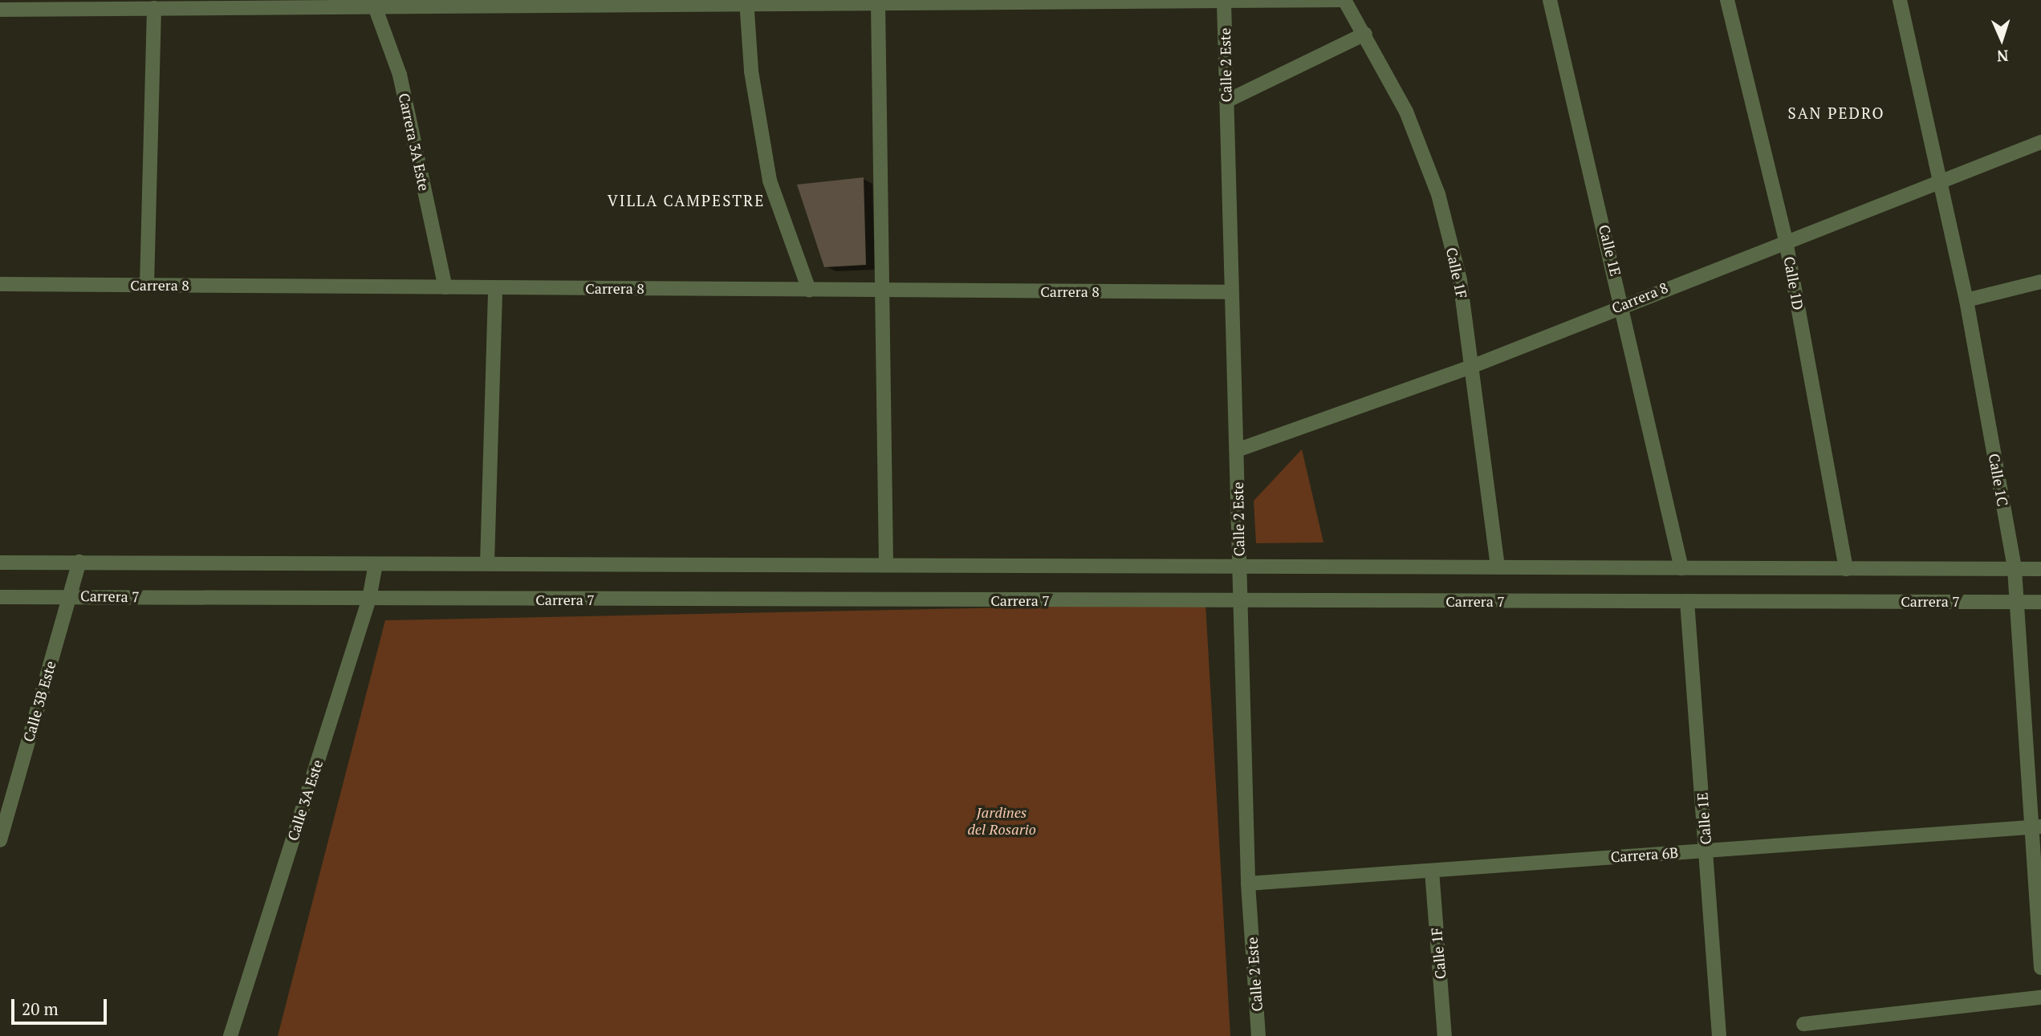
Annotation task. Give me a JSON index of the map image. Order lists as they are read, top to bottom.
{
  "streets": {
    "street": [
      "Calle 2 Este",
      "Carrera 3A Este",
      "Calle 1E",
      "Calle 1F",
      "Calle 1D",
      "Carrera 8",
      "Calle 1C",
      "Carrera 7",
      "Calle 3B Este",
      "Calle 3A Este",
      "Carrera 6B"
    ]
  },
  "crossings": [
    ["Calle 2 Este", "Carrera 8"],
    ["Calle 2 Este", "Carrera 7"],
    ["Calle 2 Este", "Carrera 6B"],
    ["Carrera 3A Este", "Carrera 8"],
    ["Calle 1E", "Carrera 8"],
    ["Calle 1E", "Carrera 7"],
    ["Calle 1E", "Carrera 6B"],
    ["Calle 1F", "Carrera 8"],
    ["Calle 1F", "Carrera 6B"],
    ["Calle 1D", "Carrera 8"],
    ["Carrera 8", "Calle 1C"],
    ["Calle 1C", "Carrera 7"],
    ["Calle 1C", "Carrera 6B"],
    ["Carrera 7", "Calle 3B Este"],
    ["Carrera 7", "Calle 3A Este"]
  ],
  "districts": ["SAN PEDRO", "VILLA CAMPESTRE"],
  "parks": ["Jardines del Rosario"],
  "scale_bar": "20 m",
  "north": "bottom"
}
